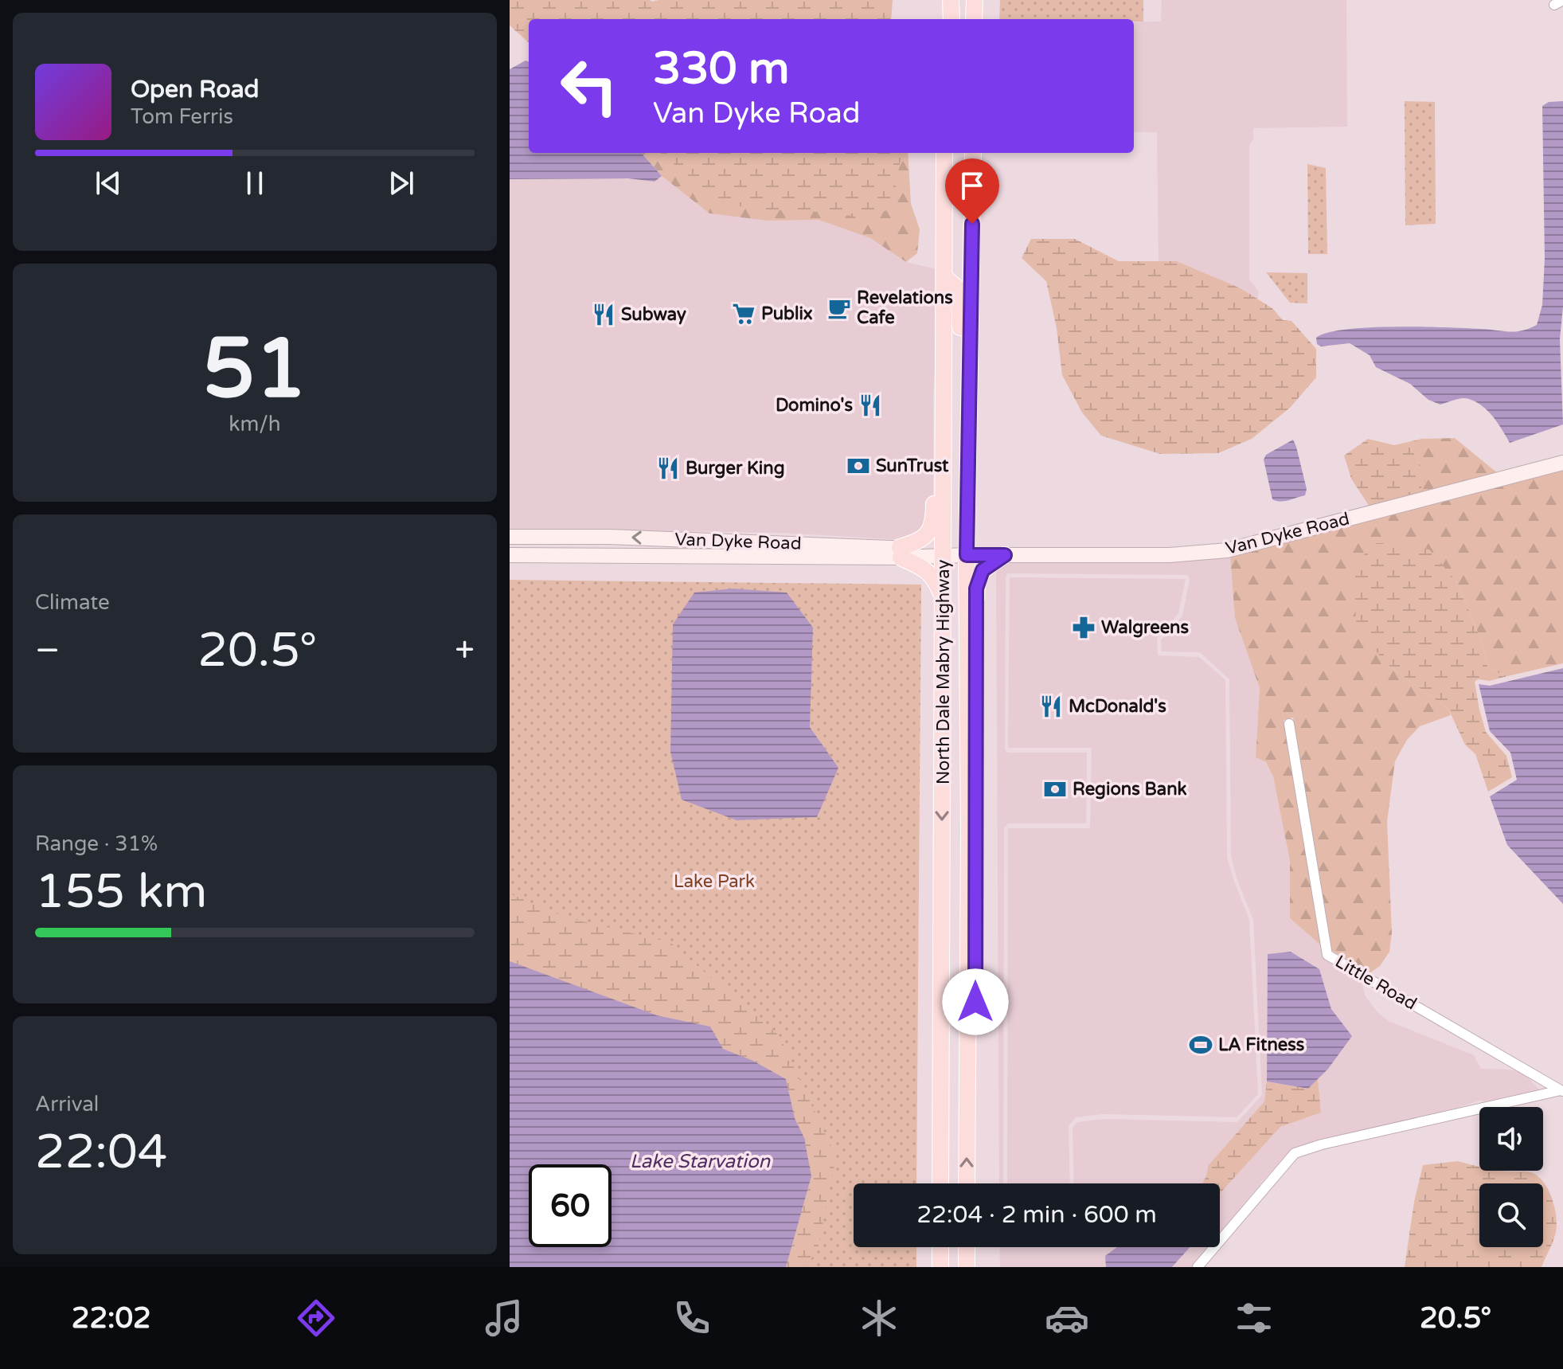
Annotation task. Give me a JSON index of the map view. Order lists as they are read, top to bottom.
{
  "streets": {
    "main road": ["Van Dyke Road", "North Dale Mabry Highway"],
    "street": ["Little Road"]
  },
  "crossings": [
    ["Van Dyke Road", "North Dale Mabry Highway"]
  ],
  "water": ["Lake Starvation"],
  "parks": ["Lake Park"],
  "places": {
    "cafe": ["Revelations Cafe"],
    "supermarket": ["Publix"],
    "restaurant": [
      "Subway",
      "Domino's",
      "Burger King",
      "McDonald's"
    ],
    "bank": ["SunTrust", "Regions Bank"],
    "pharmacy": ["Walgreens"],
    "sports": ["LA Fitness"]
  },
  "page": {
    "turn": ["330 m", "Van Dyke Road"],
    "song": ["Open Road", "Tom Ferris"],
    "tile": [
      ["51", "km/h"],
      "Climate",
      ["Range · 31%", "155 km"],
      ["Arrival", "22:04"]
    ],
    "heat": ["−", "20.5°", "+"],
    "limit": "60",
    "trip": "22:04 · 2 min · 600 m",
    "tabs": ["22:02", "20.5°"]
  }
}
